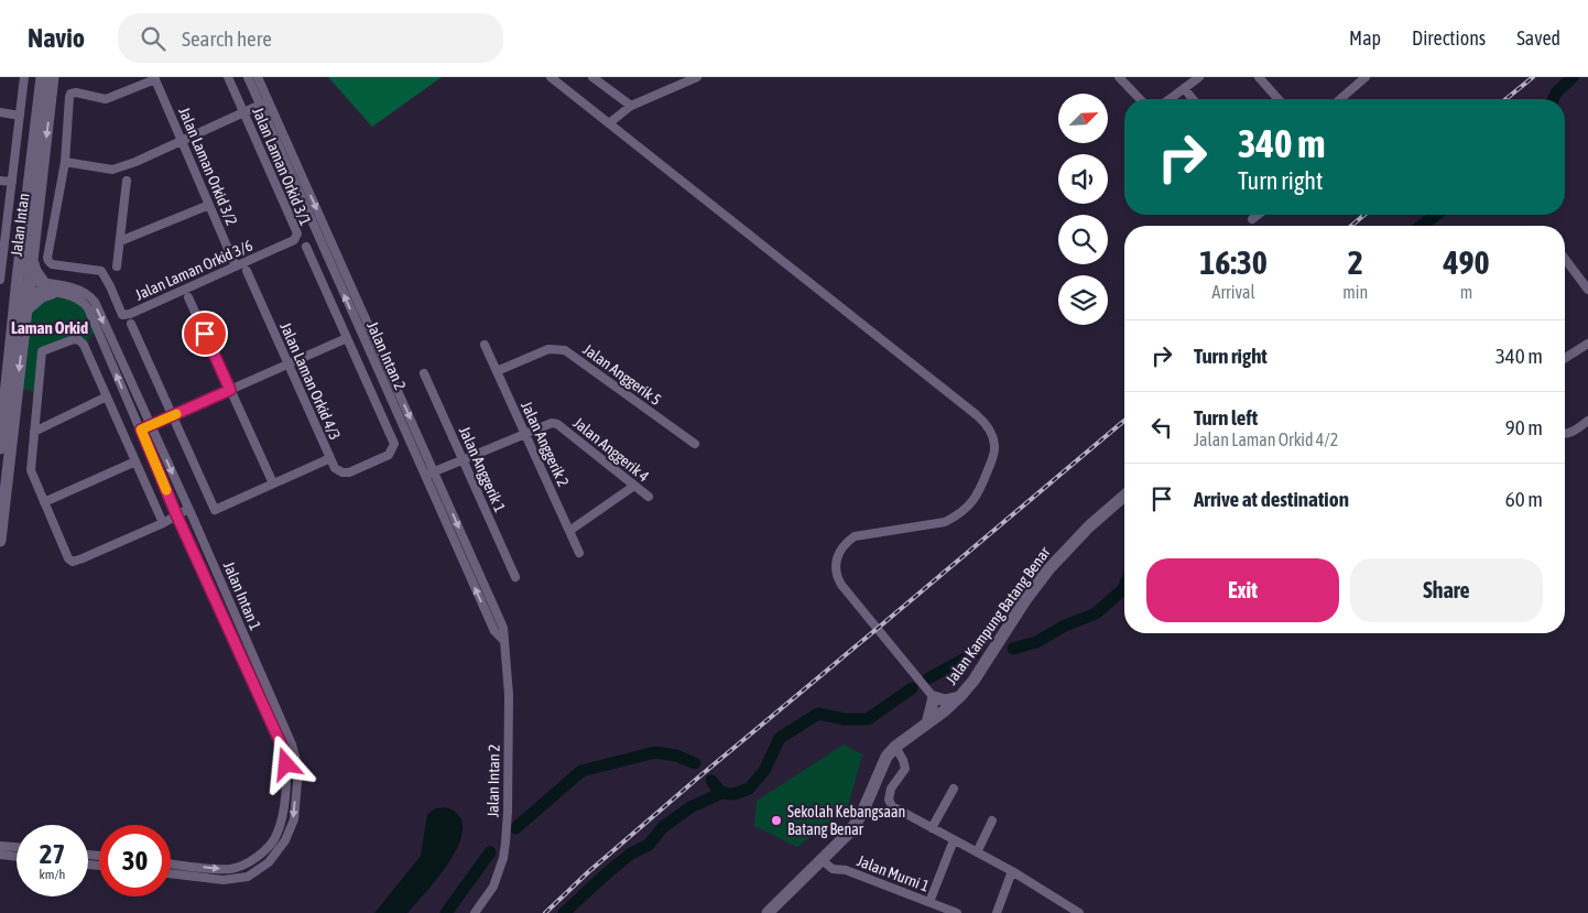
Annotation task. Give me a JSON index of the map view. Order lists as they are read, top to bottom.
{
  "streets": {
    "street": [
      "Jalan Laman Orkid 3/2",
      "Jalan Laman Orkid 3/1",
      "Jalan Intan",
      "Jalan Laman Orkid 3/6",
      "Jalan Intan 2",
      "Jalan Anggerik 5",
      "Jalan Laman Orkid 4/3",
      "Jalan Anggerik 2",
      "Jalan Anggerik 4",
      "Jalan Anggerik 1",
      "Jalan Intan 1",
      "Jalan Kampung Batang Benar",
      "Jalan Murni 1"
    ]
  },
  "crossings": [
    ["Jalan Laman Orkid 3/2", "Jalan Laman Orkid 3/6"],
    ["Jalan Laman Orkid 3/1", "Jalan Laman Orkid 3/6"],
    ["Jalan Intan", "Jalan Intan 1"],
    ["Jalan Anggerik 5", "Jalan Anggerik 2"],
    ["Jalan Anggerik 2", "Jalan Anggerik 4"],
    ["Jalan Kampung Batang Benar", "Jalan Murni 1"]
  ],
  "districts": ["Laman Orkid"],
  "places": ["Sekolah Kebangsaan Batang Benar"],
  "north": "top right",
  "page": {
    "header": "Navio",
    "search": "Search here",
    "nav": ["Map", "Directions", "Saved"],
    "turn": ["340 m", "Turn right"],
    "eta": [
      "16:30",
      "Arrival",
      "2",
      "min",
      "490",
      "m"
    ],
    "list": [
      {
        "name": "Turn right",
        "value": "340 m"
      },
      {
        "name": "Turn left",
        "note": "Jalan Laman Orkid 4/2",
        "value": "90 m"
      },
      {
        "name": "Arrive at destination",
        "value": "60 m"
      }
    ],
    "buttons": ["Exit", "Share"],
    "speed": "27 km/h",
    "limit": "30"
  }
}
